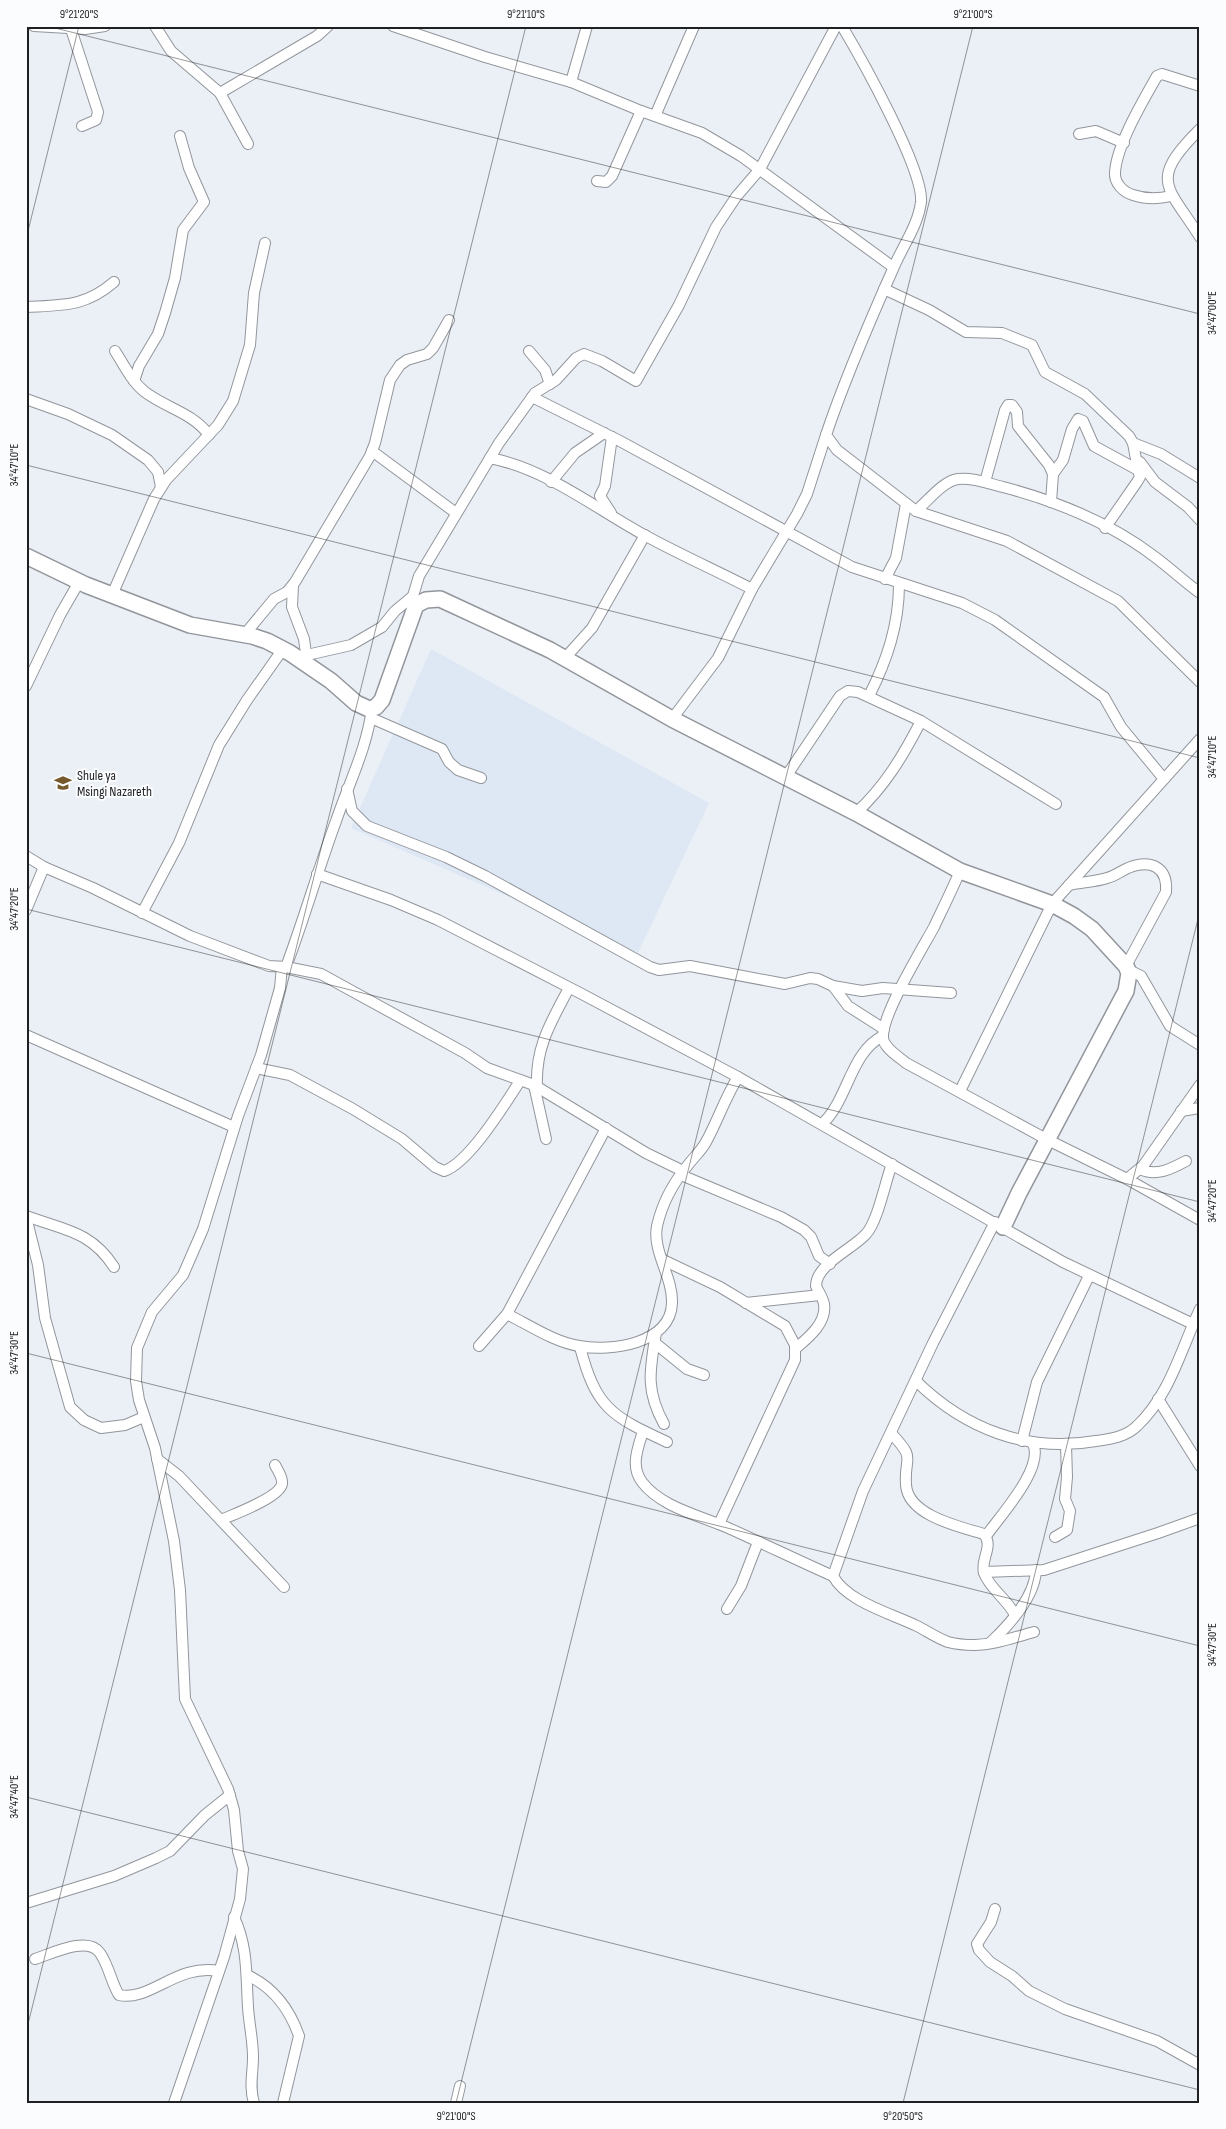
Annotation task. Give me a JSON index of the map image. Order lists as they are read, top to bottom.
{
  "places": {
    "school or university": ["Shule ya Msingi Nazareth"]
  },
  "coordinates": [
    "9°21'20\"S",
    "9°21'10\"S",
    "9°21'00\"S",
    "34°47'00\"E",
    "34°47'10\"E",
    "34°47'20\"E",
    "34°47'30\"E",
    "34°47'40\"E",
    "9°20'50\"S"
  ]
}
